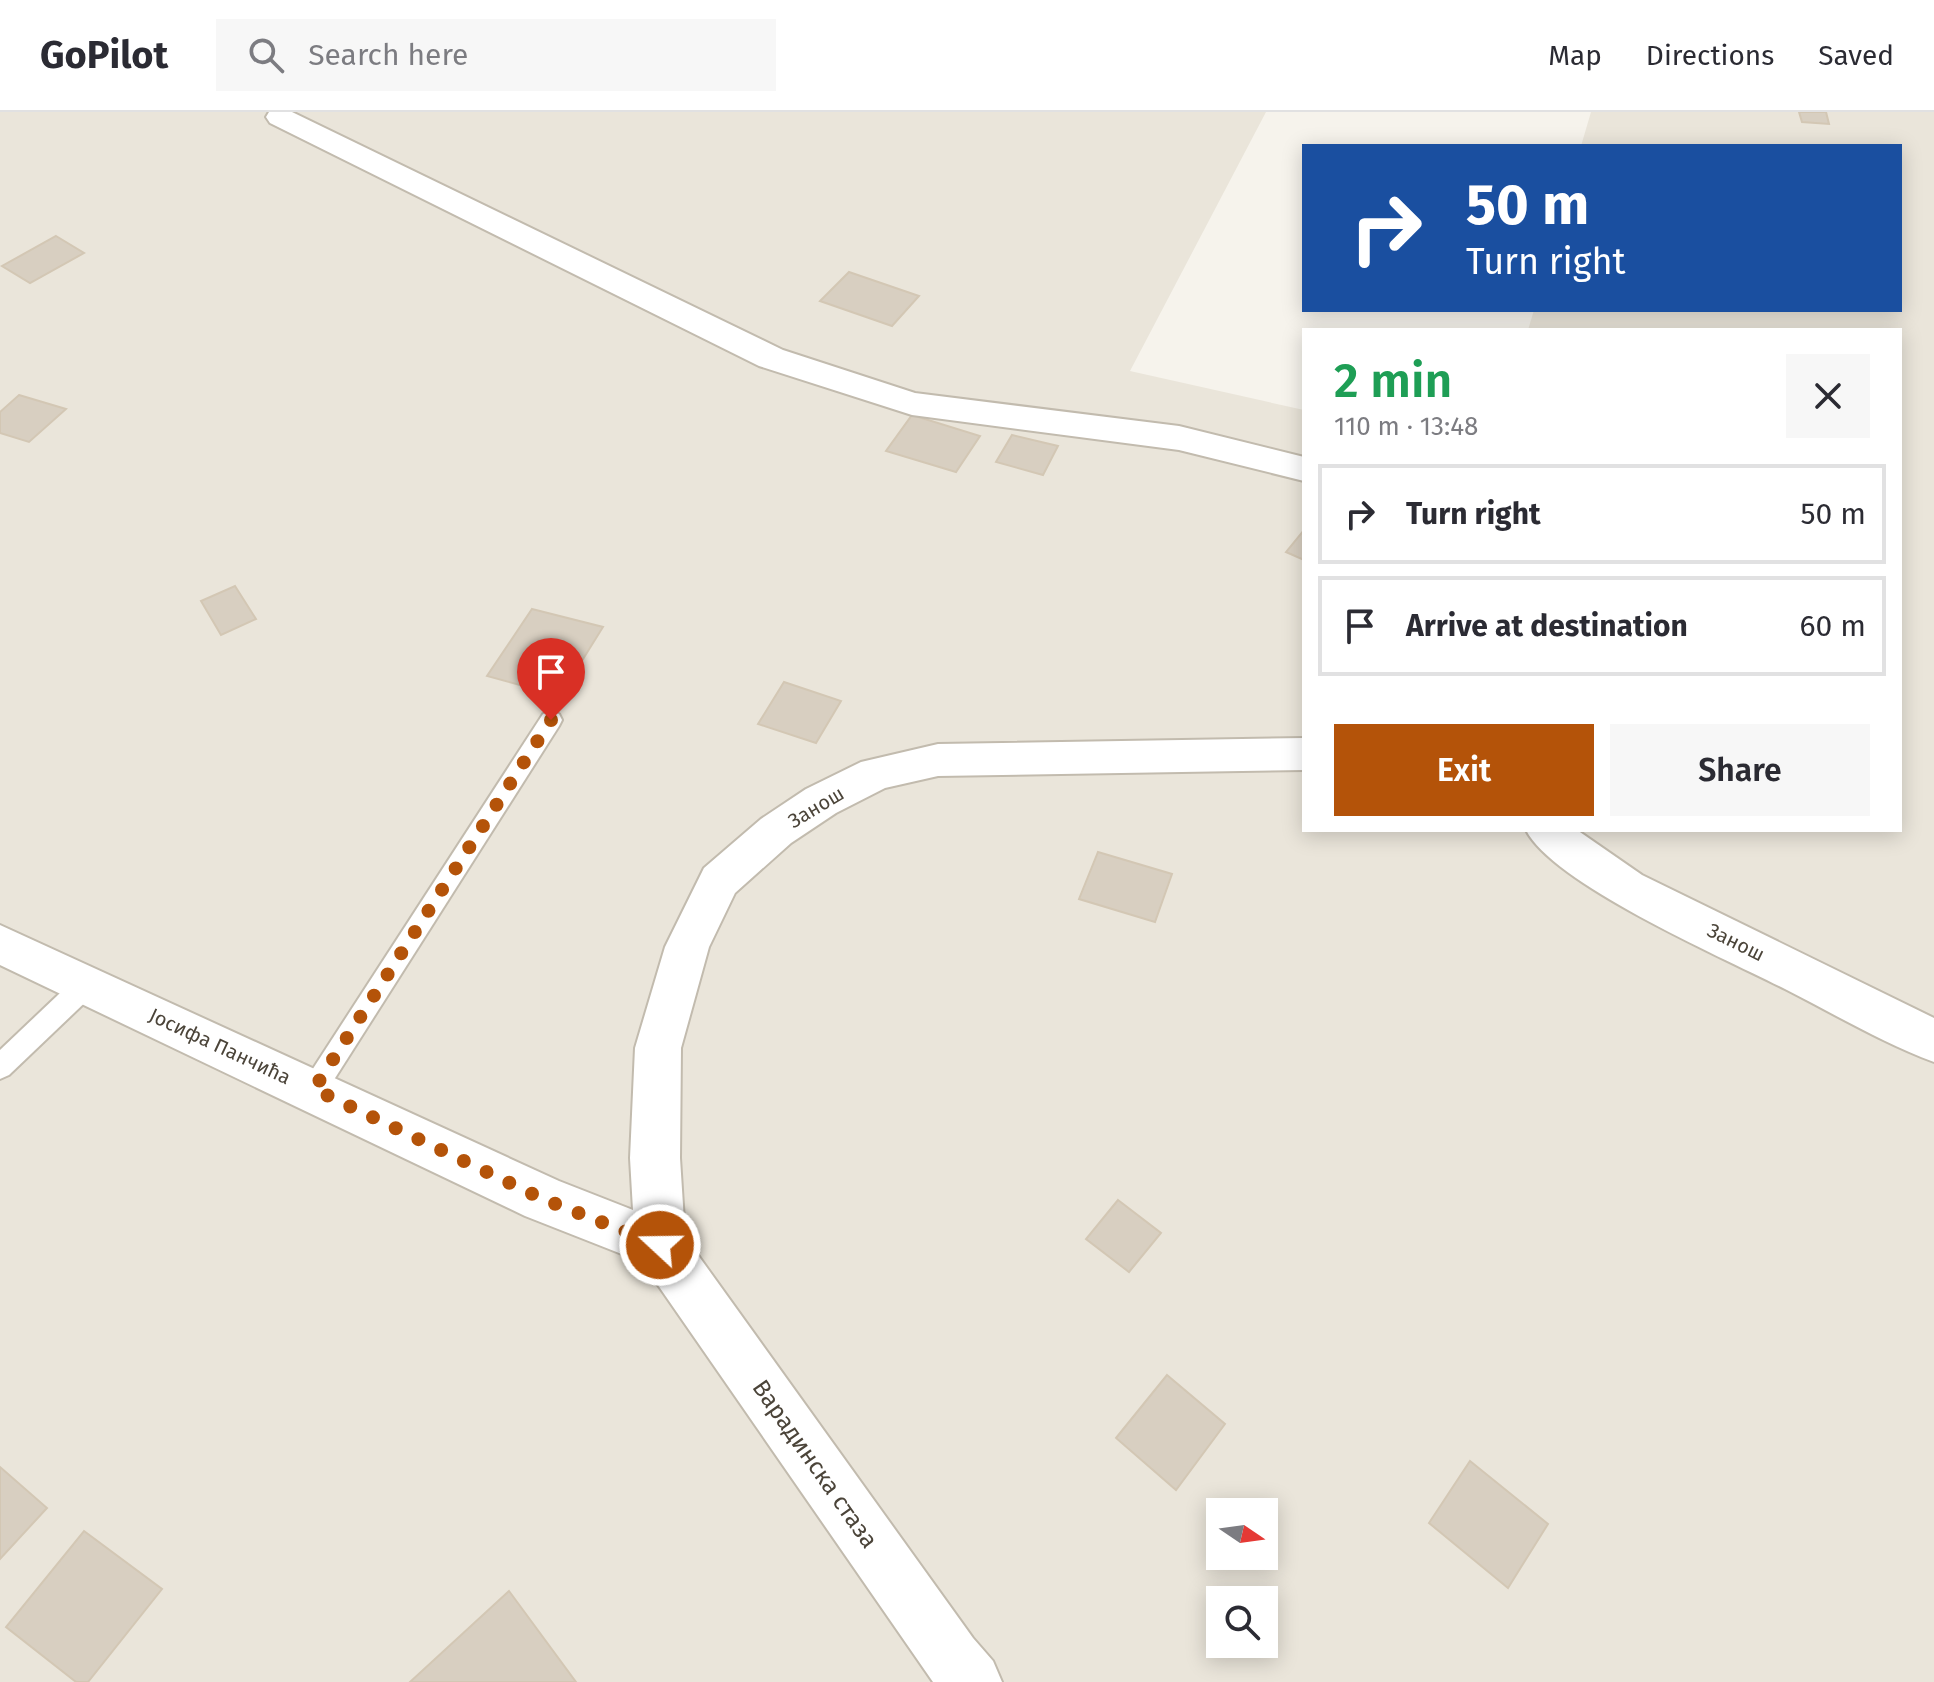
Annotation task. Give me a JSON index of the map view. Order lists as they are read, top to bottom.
{
  "streets": {
    "street": ["Занош", "Јосифа Панчића", "Варадинска стаза"]
  },
  "crossings": [
    ["Занош", "Јосифа Панчића"],
    ["Занош", "Варадинска стаза"],
    ["Јосифа Панчића", "Варадинска стаза"]
  ],
  "north": "right",
  "page": {
    "header": "GoPilot",
    "search": "Search here",
    "nav": ["Map", "Directions", "Saved"],
    "turn": ["50 m", "Turn right"],
    "heading": ["2 min", "110 m · 13:48"],
    "list": [
      {
        "name": "Turn right",
        "value": "50 m"
      },
      {
        "name": "Arrive at destination",
        "value": "60 m"
      }
    ],
    "buttons": ["Exit", "Share"]
  }
}
